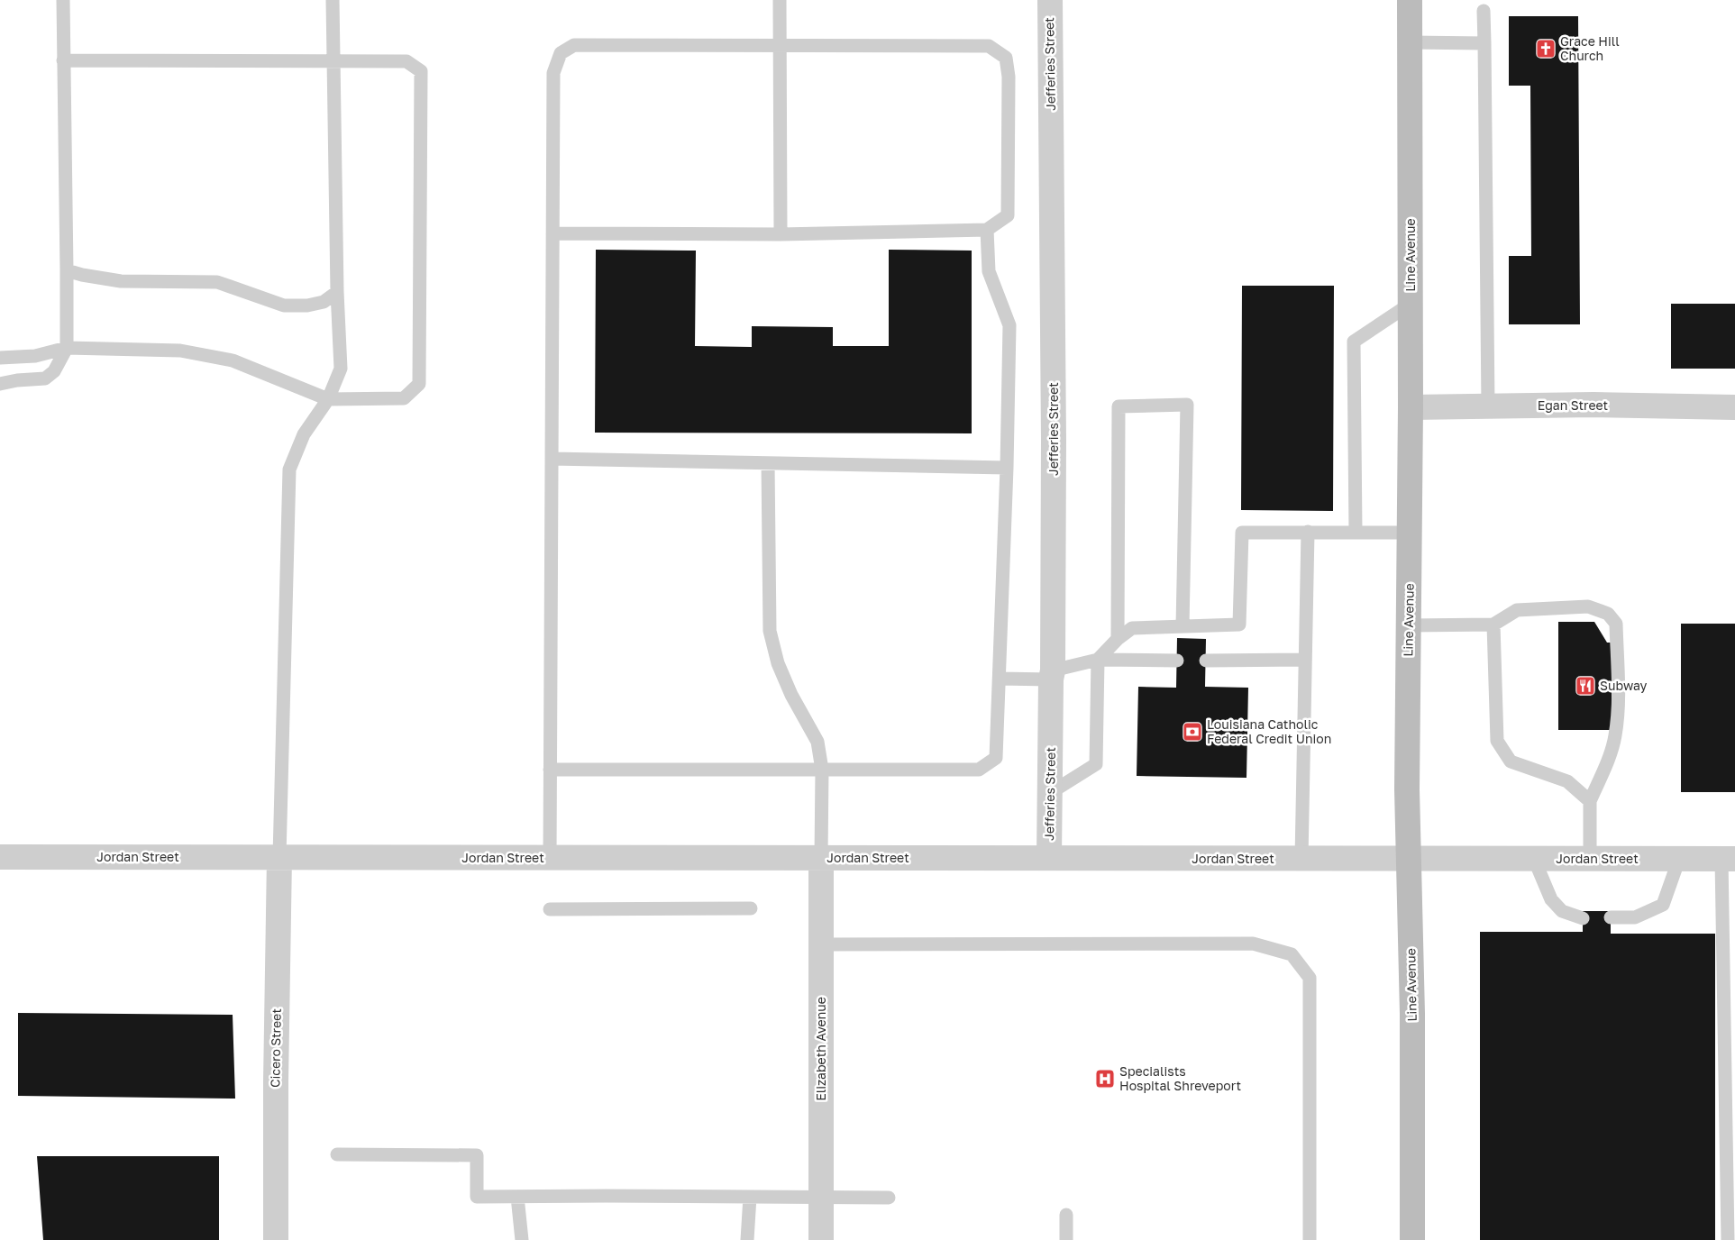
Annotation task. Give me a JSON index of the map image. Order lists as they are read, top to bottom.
{
  "streets": {
    "main road": ["Line Avenue"],
    "street": [
      "Jefferies Street",
      "Egan Street",
      "Jordan Street",
      "Cicero Street",
      "Elizabeth Avenue"
    ]
  },
  "crossings": [
    ["Jefferies Street", "Jordan Street"],
    ["Line Avenue", "Egan Street"],
    ["Line Avenue", "Jordan Street"],
    ["Jordan Street", "Cicero Street"],
    ["Jordan Street", "Elizabeth Avenue"]
  ],
  "places": {
    "church": ["Grace Hill Church"],
    "restaurant": ["Subway"],
    "bank": ["Louisiana Catholic Federal Credit Union"],
    "hospital": ["Specialists Hospital Shreveport"]
  }
}
